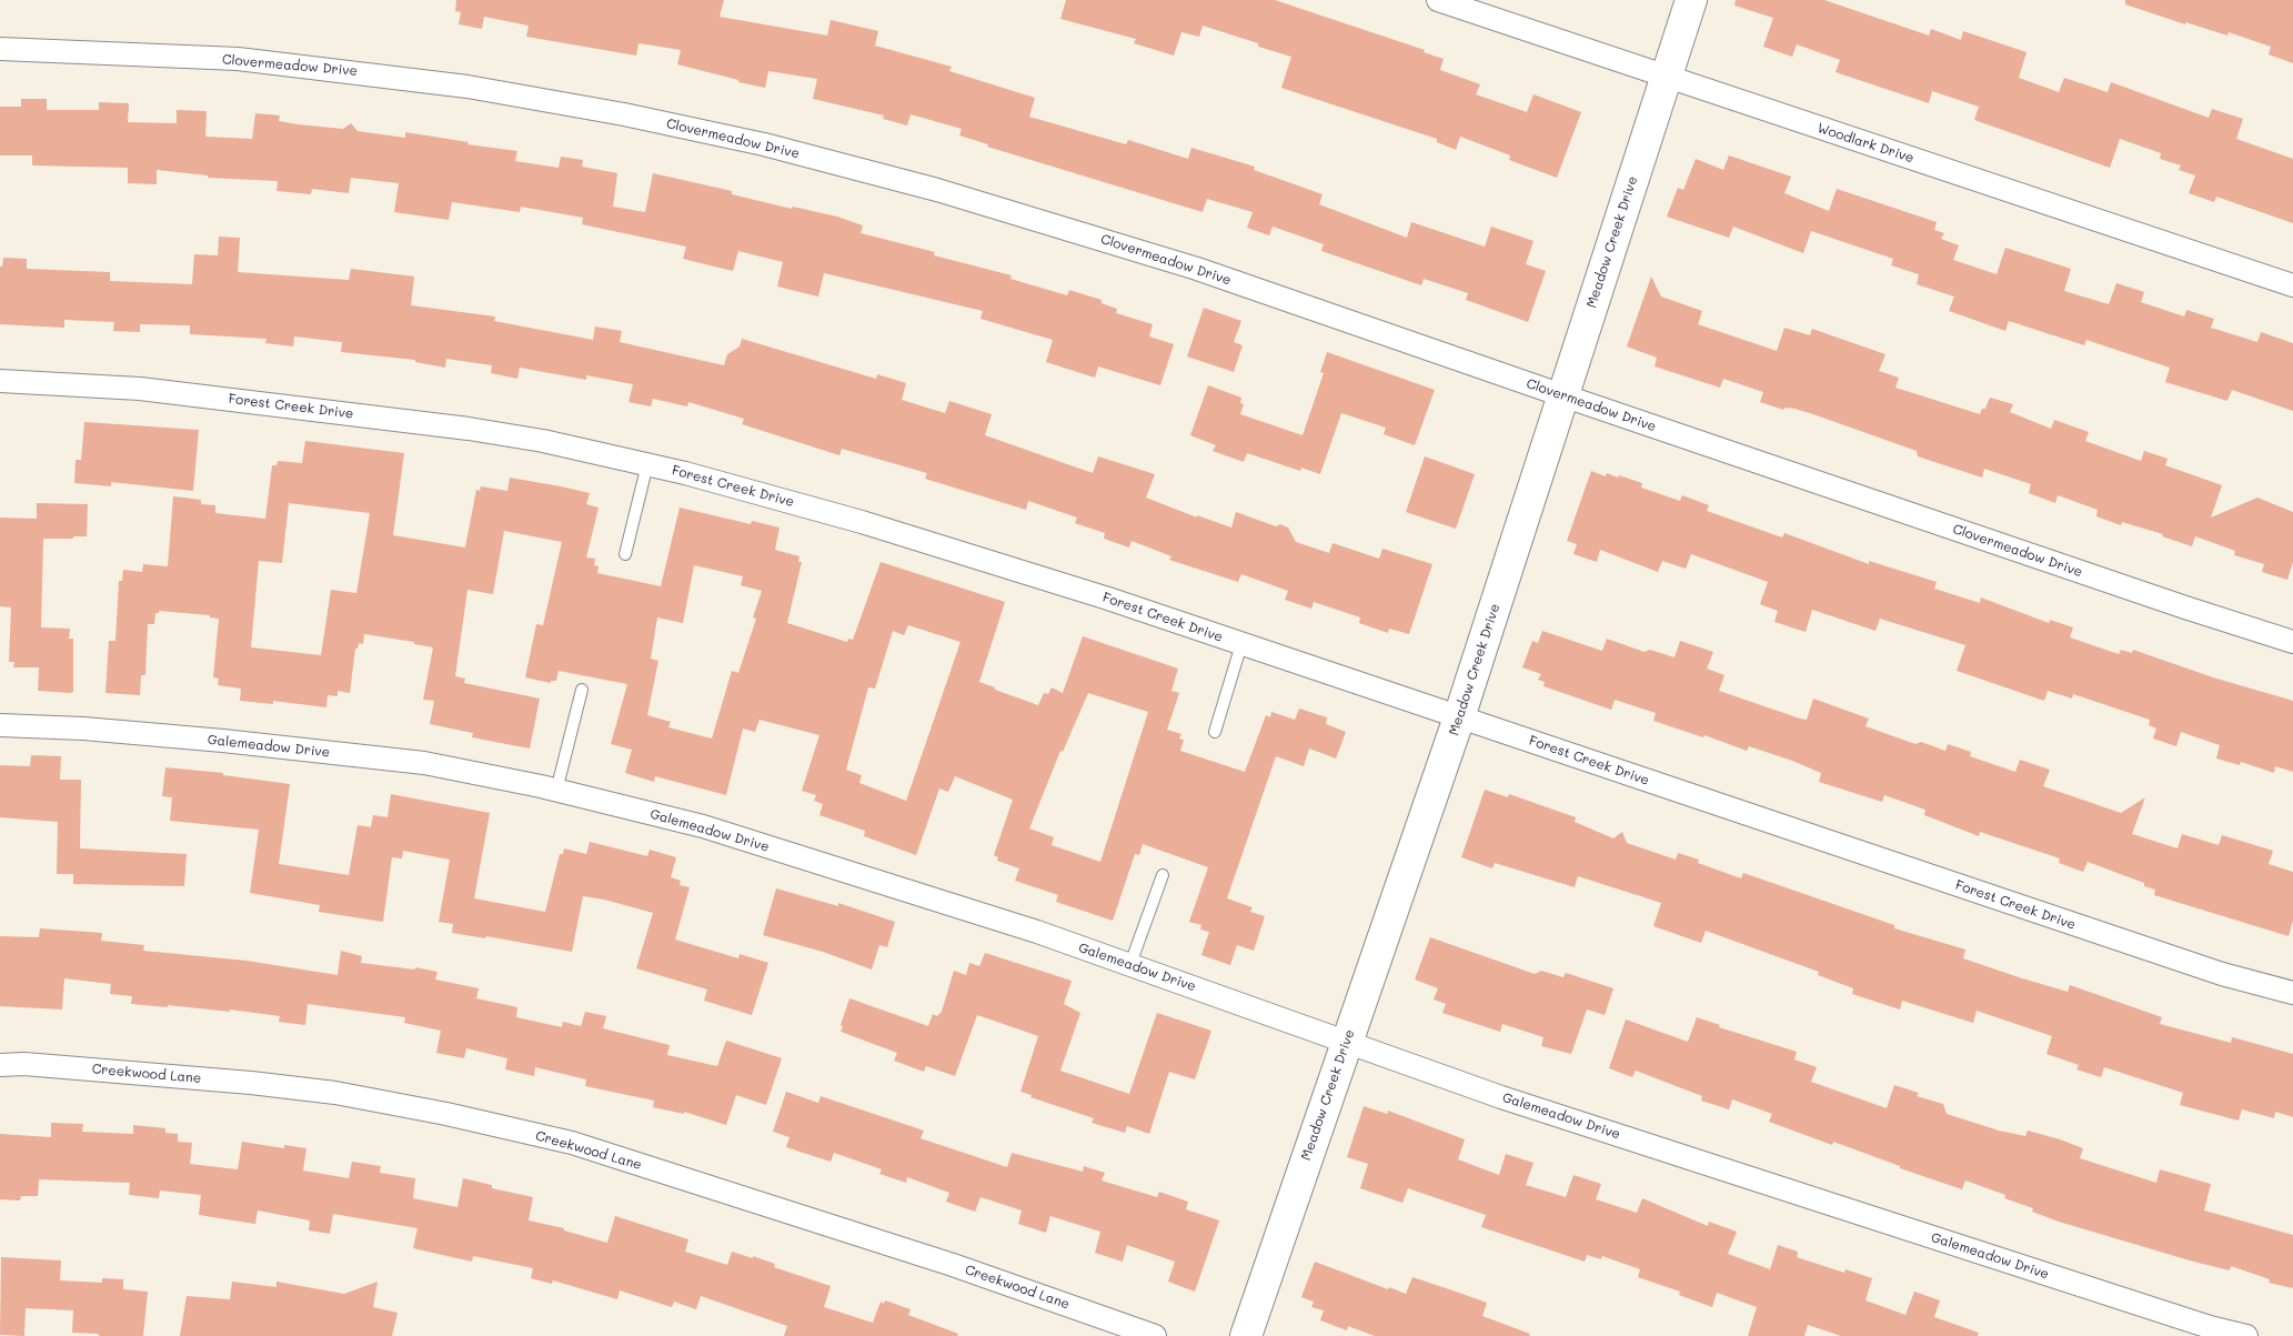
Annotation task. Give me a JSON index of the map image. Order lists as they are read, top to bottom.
{
  "streets": {
    "street": [
      "Clovermeadow Drive",
      "Woodlark Drive",
      "Meadow Creek Drive",
      "Forest Creek Drive",
      "Galemeadow Drive",
      "Creekwood Lane"
    ]
  },
  "crossings": [
    ["Clovermeadow Drive", "Meadow Creek Drive"],
    ["Woodlark Drive", "Meadow Creek Drive"],
    ["Meadow Creek Drive", "Forest Creek Drive"],
    ["Meadow Creek Drive", "Galemeadow Drive"]
  ]
}
